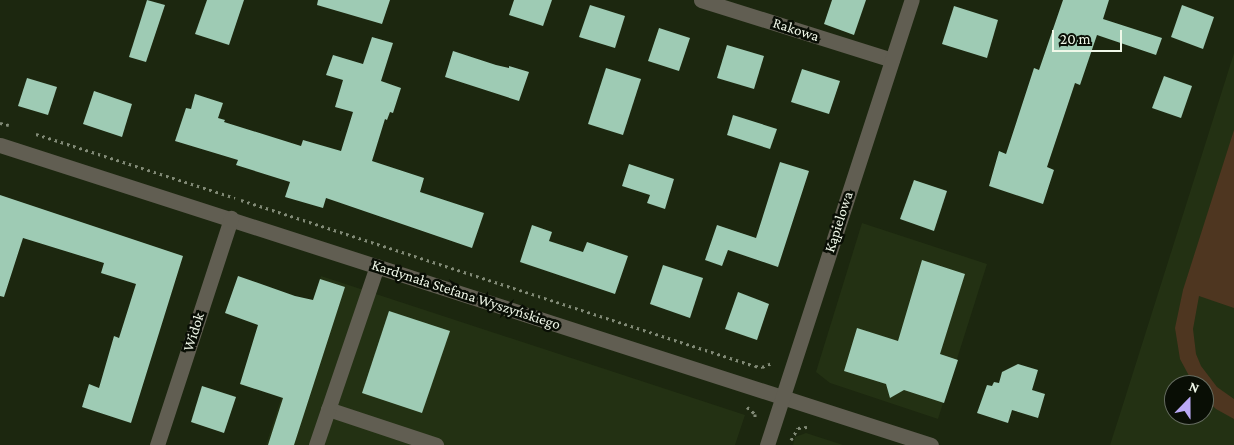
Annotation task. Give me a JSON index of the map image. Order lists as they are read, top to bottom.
{
  "streets": {
    "street": [
      "Rakowa",
      "Kąpielowa",
      "Kardynała Stefana Wyszyńskiego",
      "Widok"
    ]
  },
  "crossings": [
    ["Rakowa", "Kąpielowa"],
    ["Kąpielowa", "Kardynała Stefana Wyszyńskiego"],
    ["Kardynała Stefana Wyszyńskiego", "Widok"]
  ],
  "scale_bar": "20 m",
  "north": "top"
}
